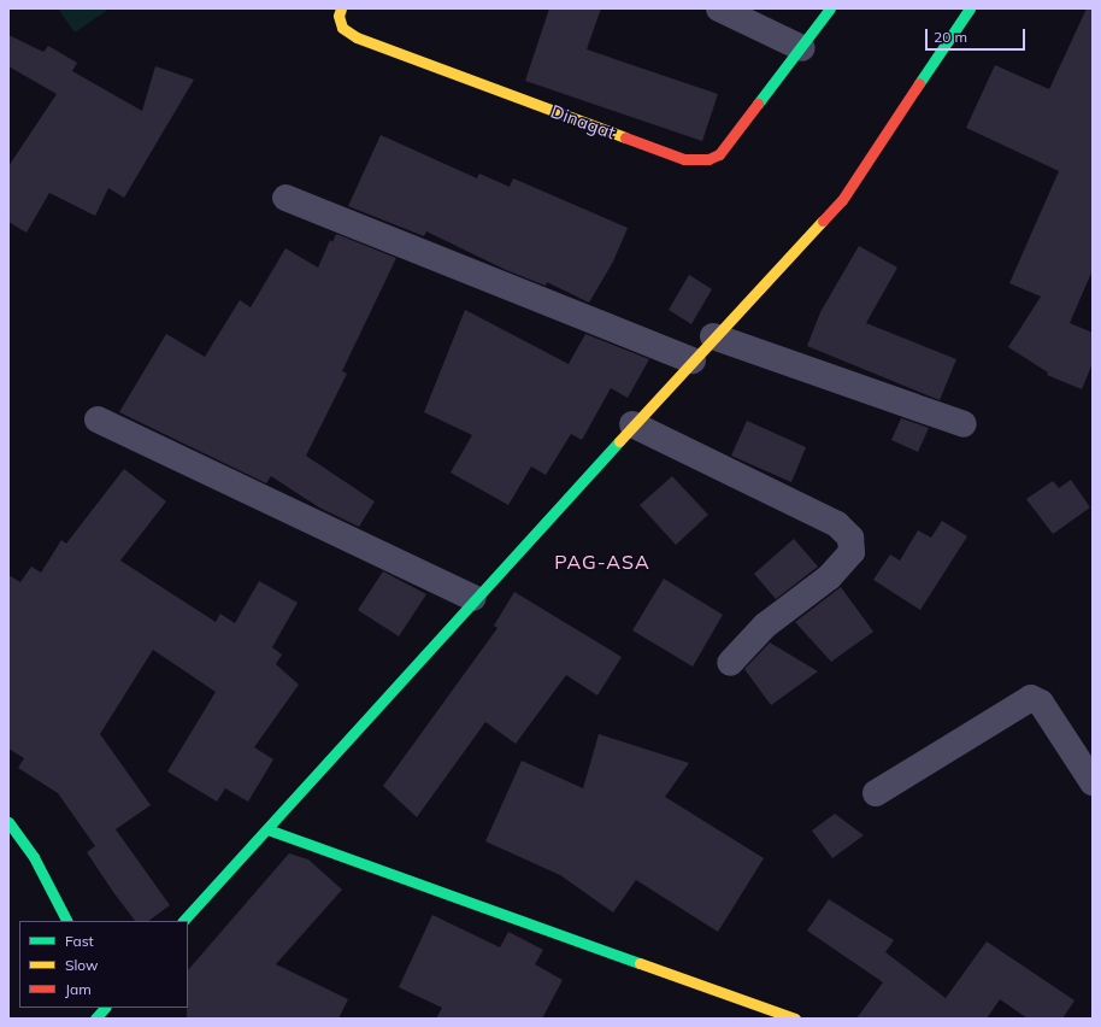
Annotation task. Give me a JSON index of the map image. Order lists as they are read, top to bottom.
{
  "streets": {
    "street": ["Dinagat"]
  },
  "districts": ["PAG-ASA"],
  "legend": ["Fast", "Slow", "Jam"],
  "scale_bar": "20 m"
}
